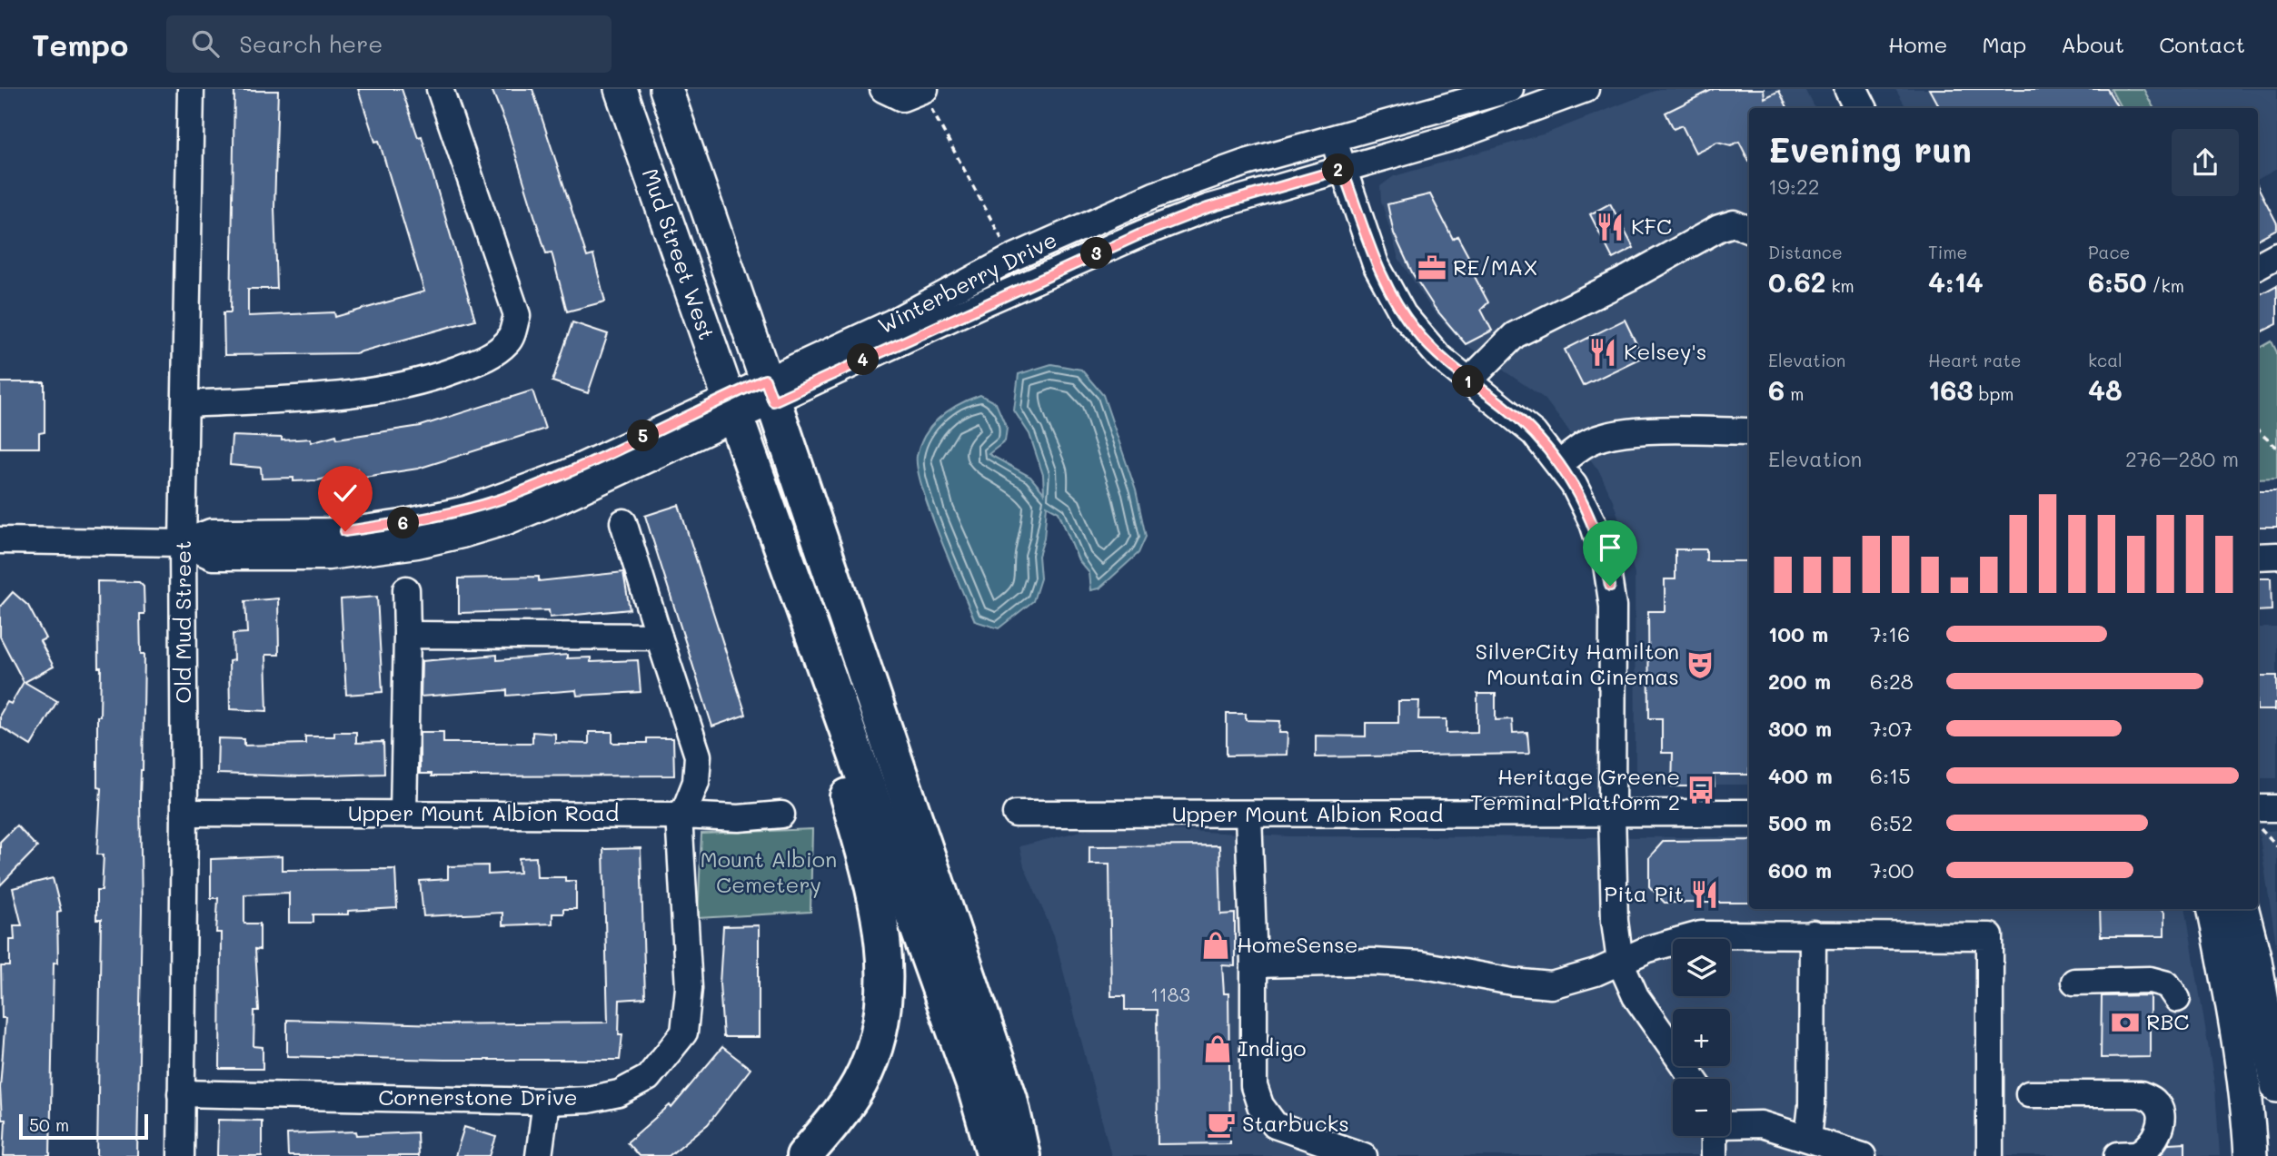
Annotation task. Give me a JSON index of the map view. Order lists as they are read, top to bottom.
{
  "streets": {
    "main road": ["Mud Street West"],
    "street": [
      "Winterberry Drive",
      "Old Mud Street",
      "Upper Mount Albion Road",
      "Cornerstone Drive"
    ]
  },
  "crossings": [
    ["Mud Street West", "Winterberry Drive"],
    ["Winterberry Drive", "Old Mud Street"],
    ["Old Mud Street", "Upper Mount Albion Road"],
    ["Old Mud Street", "Cornerstone Drive"],
    ["Upper Mount Albion Road", "Cornerstone Drive"]
  ],
  "parks": ["Mount Albion Cemetery"],
  "places": {
    "restaurant": ["KFC", "Kelsey's", "Pita Pit"],
    "office": ["RE/MAX"],
    "theatre": ["SilverCity Hamilton Mountain Cinemas"],
    "bus stop": ["Heritage Greene Terminal Platform 2"],
    "shop": ["HomeSense", "Indigo"],
    "bank": ["RBC"],
    "cafe": ["Starbucks"]
  },
  "house_numbers": ["1183"],
  "scale_bar": "50 m",
  "page": {
    "header": "Tempo",
    "search": "Search here",
    "nav": [
      "Home",
      "Map",
      "About",
      "Contact"
    ],
    "heading": ["Evening run", "19:22"],
    "pins": [
      "2",
      "3",
      "4",
      "1",
      "5",
      "6"
    ],
    "stats": [
      ["Distance", "0.62 km"],
      ["Time", "4:14"],
      ["Pace", "6:50 /km"],
      ["Elevation", "6 m"],
      ["Heart rate", "163 bpm"],
      ["kcal", "48"]
    ],
    "chart": ["Elevation", "276–280 m"],
    "list": [
      {
        "name": "100 m",
        "note": "7:16"
      },
      {
        "name": "200 m",
        "note": "6:28"
      },
      {
        "name": "300 m",
        "note": "7:07"
      },
      {
        "name": "400 m",
        "note": "6:15"
      },
      {
        "name": "500 m",
        "note": "6:52"
      },
      {
        "name": "600 m",
        "note": "7:00"
      }
    ],
    "map_buttons": ["+", "−"],
    "scale": "50 m"
  }
}
